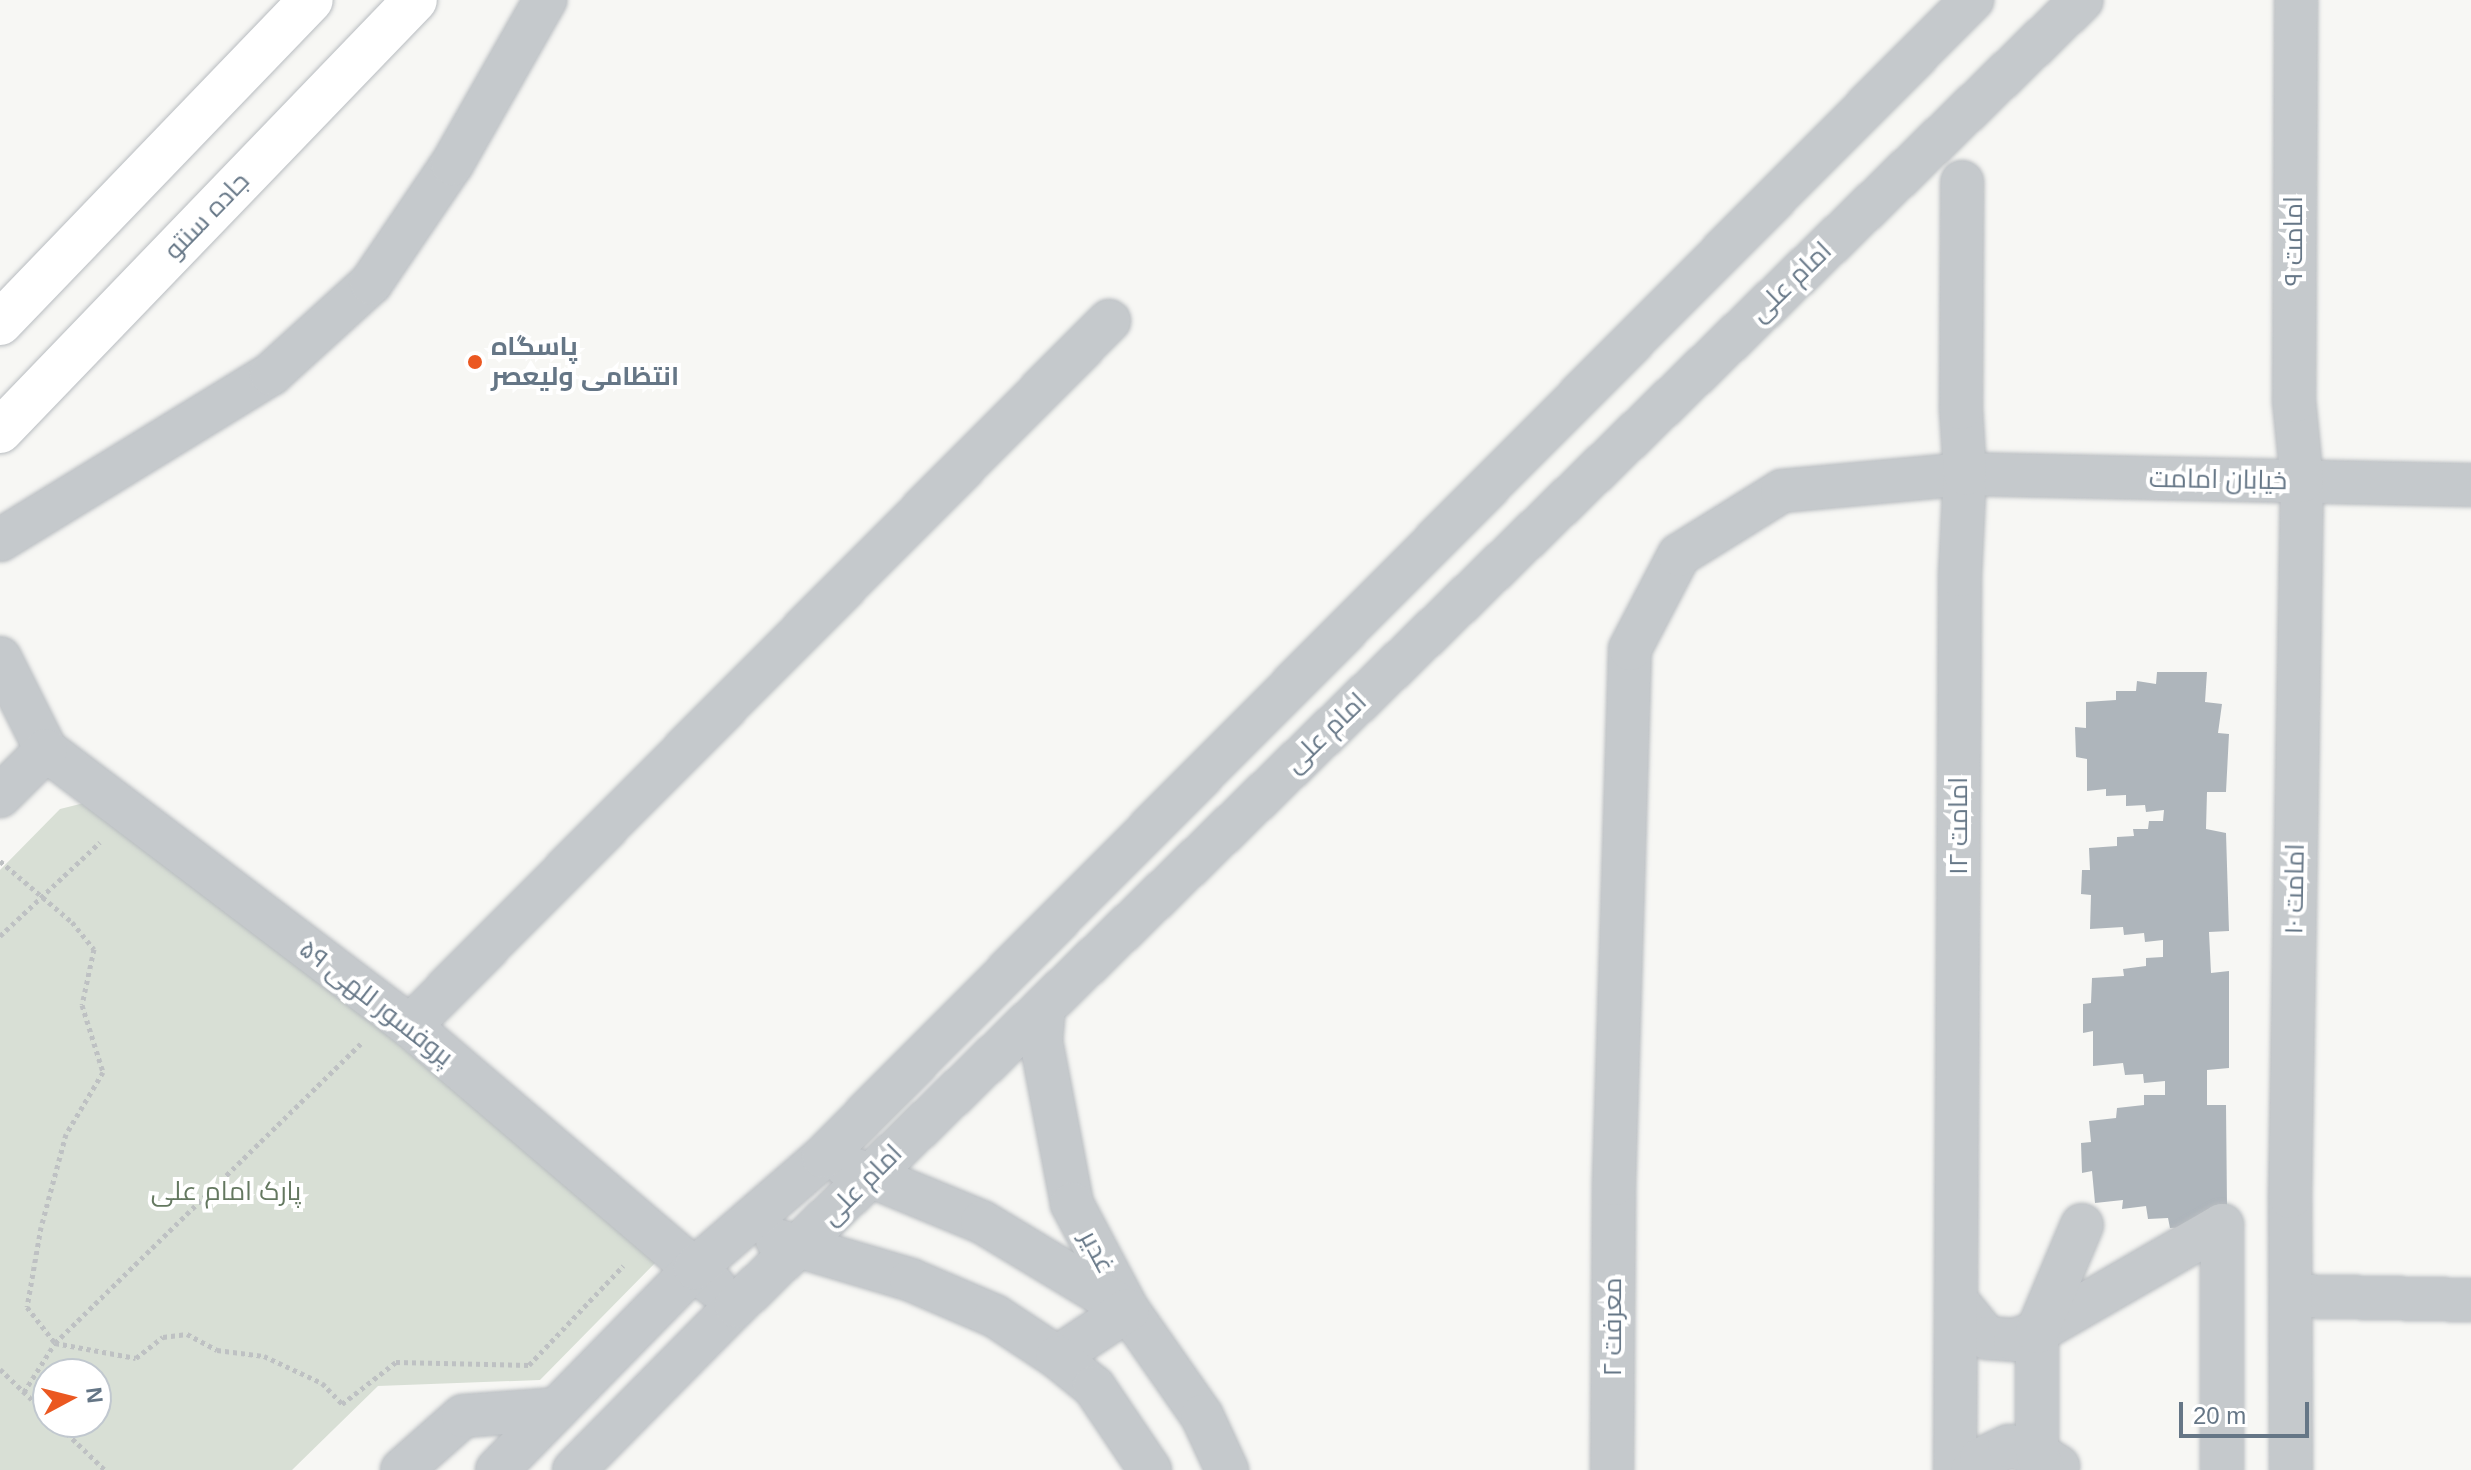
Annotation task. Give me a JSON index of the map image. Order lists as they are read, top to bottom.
{
  "streets": {
    "main road": ["جاده سنتو"],
    "street": [
      "امامت ۹",
      "امام علی",
      "خیابان امامت",
      "امامت ۱۲",
      "امامت ۱۰",
      "پروفسور للهی ۵۹",
      "غدیر",
      "معرفت ۲"
    ]
  },
  "crossings": [
    ["امامت ۹", "خیابان امامت"],
    ["امامت ۹", "امامت ۱۰"],
    ["امام علی", "پروفسور للهی ۵۹"],
    ["امام علی", "غدیر"],
    ["خیابان امامت", "امامت ۱۲"],
    ["خیابان امامت", "امامت ۱۰"],
    ["خیابان امامت", "معرفت ۲"]
  ],
  "parks": ["پارک امام علی"],
  "places": ["پاسگاه انتظامی ولیعصر"],
  "scale_bar": "20 m",
  "north": "right"
}
